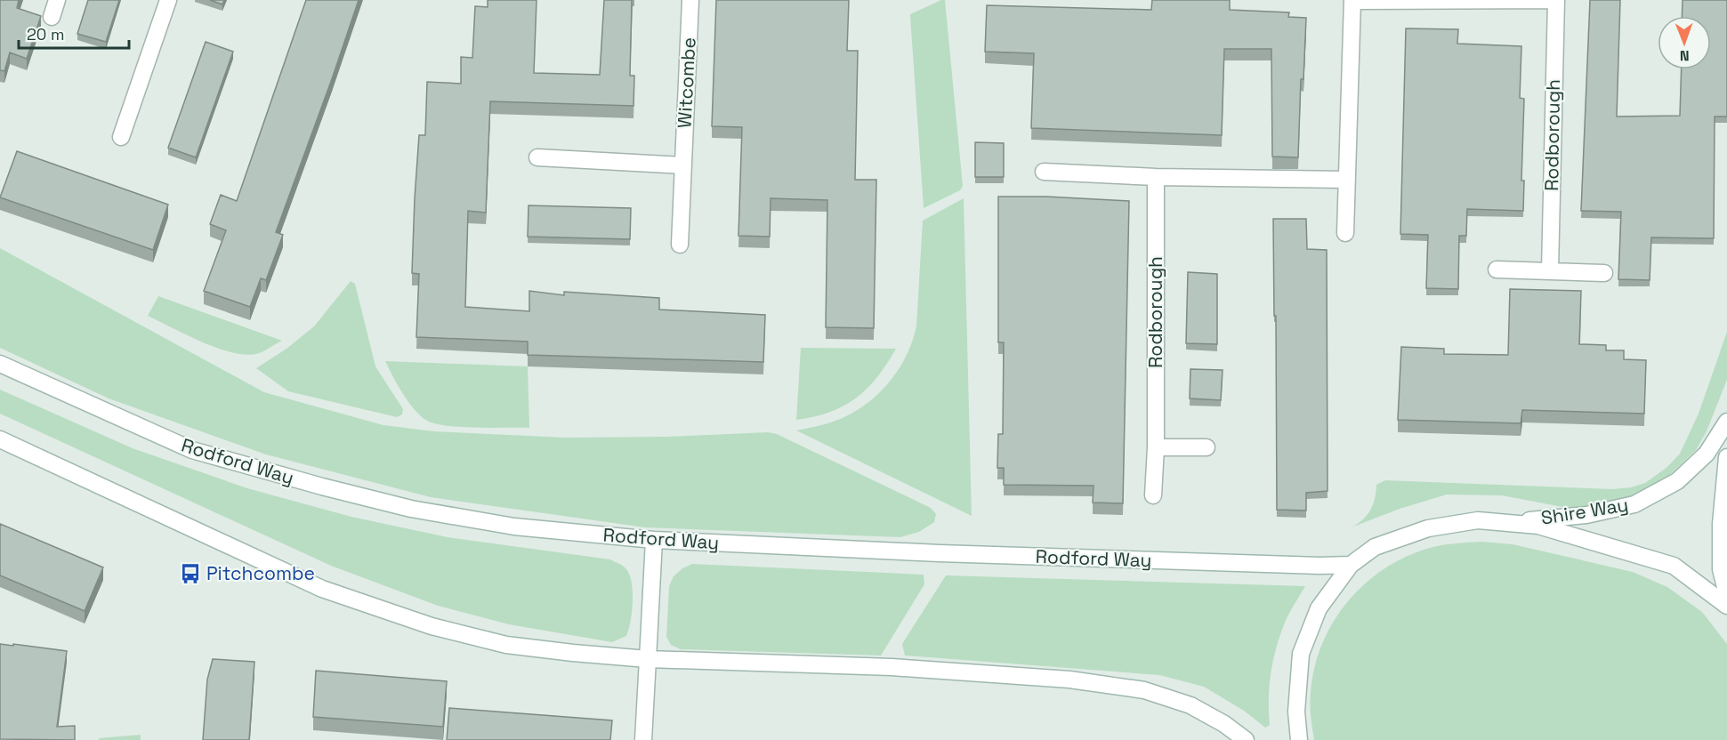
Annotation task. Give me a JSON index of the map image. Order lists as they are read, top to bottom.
{
  "streets": {
    "street": [
      "Witcombe",
      "Rodborough",
      "Rodford Way",
      "Shire Way"
    ]
  },
  "places": {
    "bus stop": ["Pitchcombe"]
  },
  "scale_bar": "20 m",
  "north": "bottom"
}
